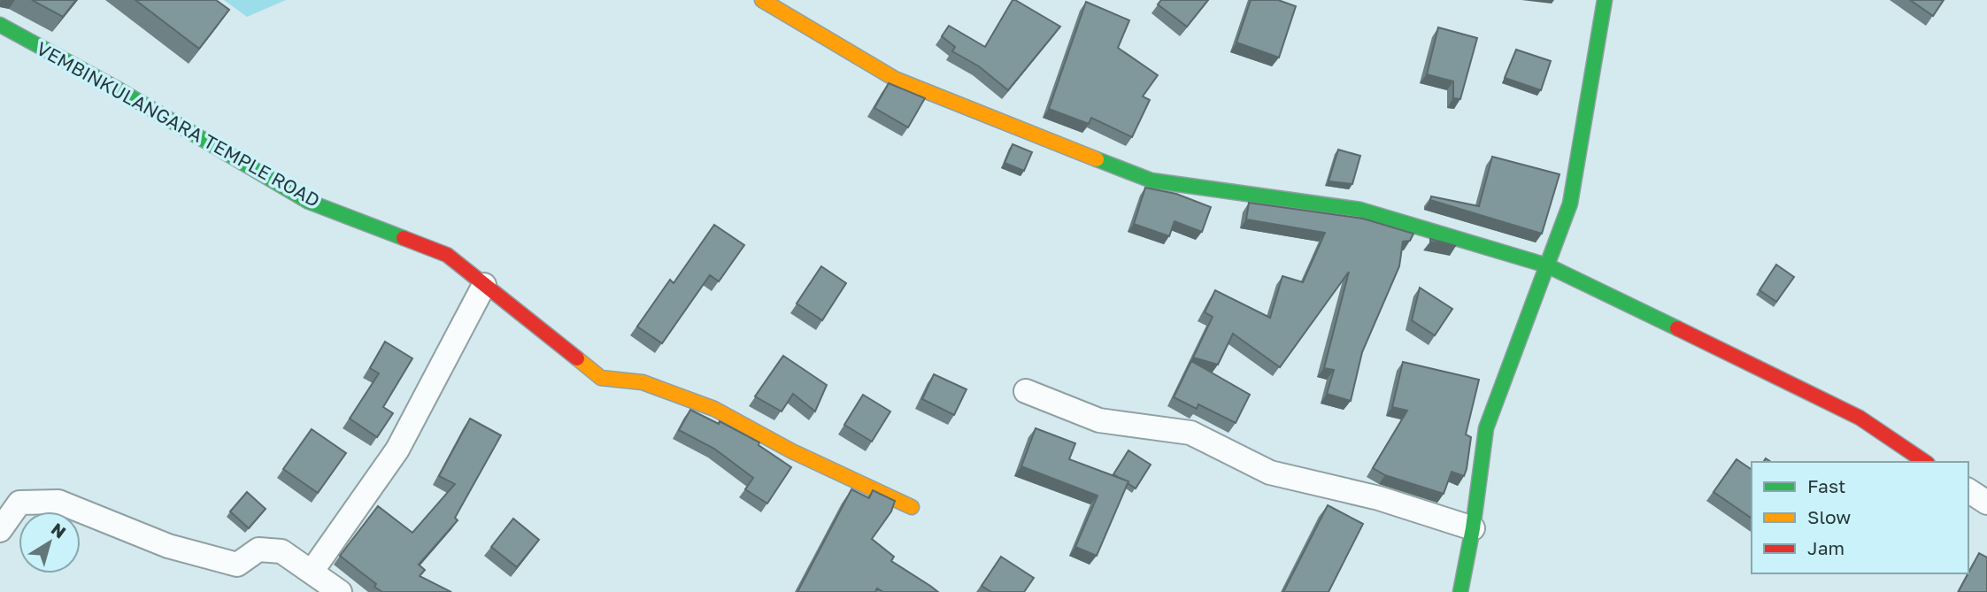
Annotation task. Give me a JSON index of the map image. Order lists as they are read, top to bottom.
{
  "streets": {
    "street": ["VEMBINKULANGARA TEMPLE ROAD"]
  },
  "legend": ["Fast", "Slow", "Jam"],
  "north": "top right"
}
